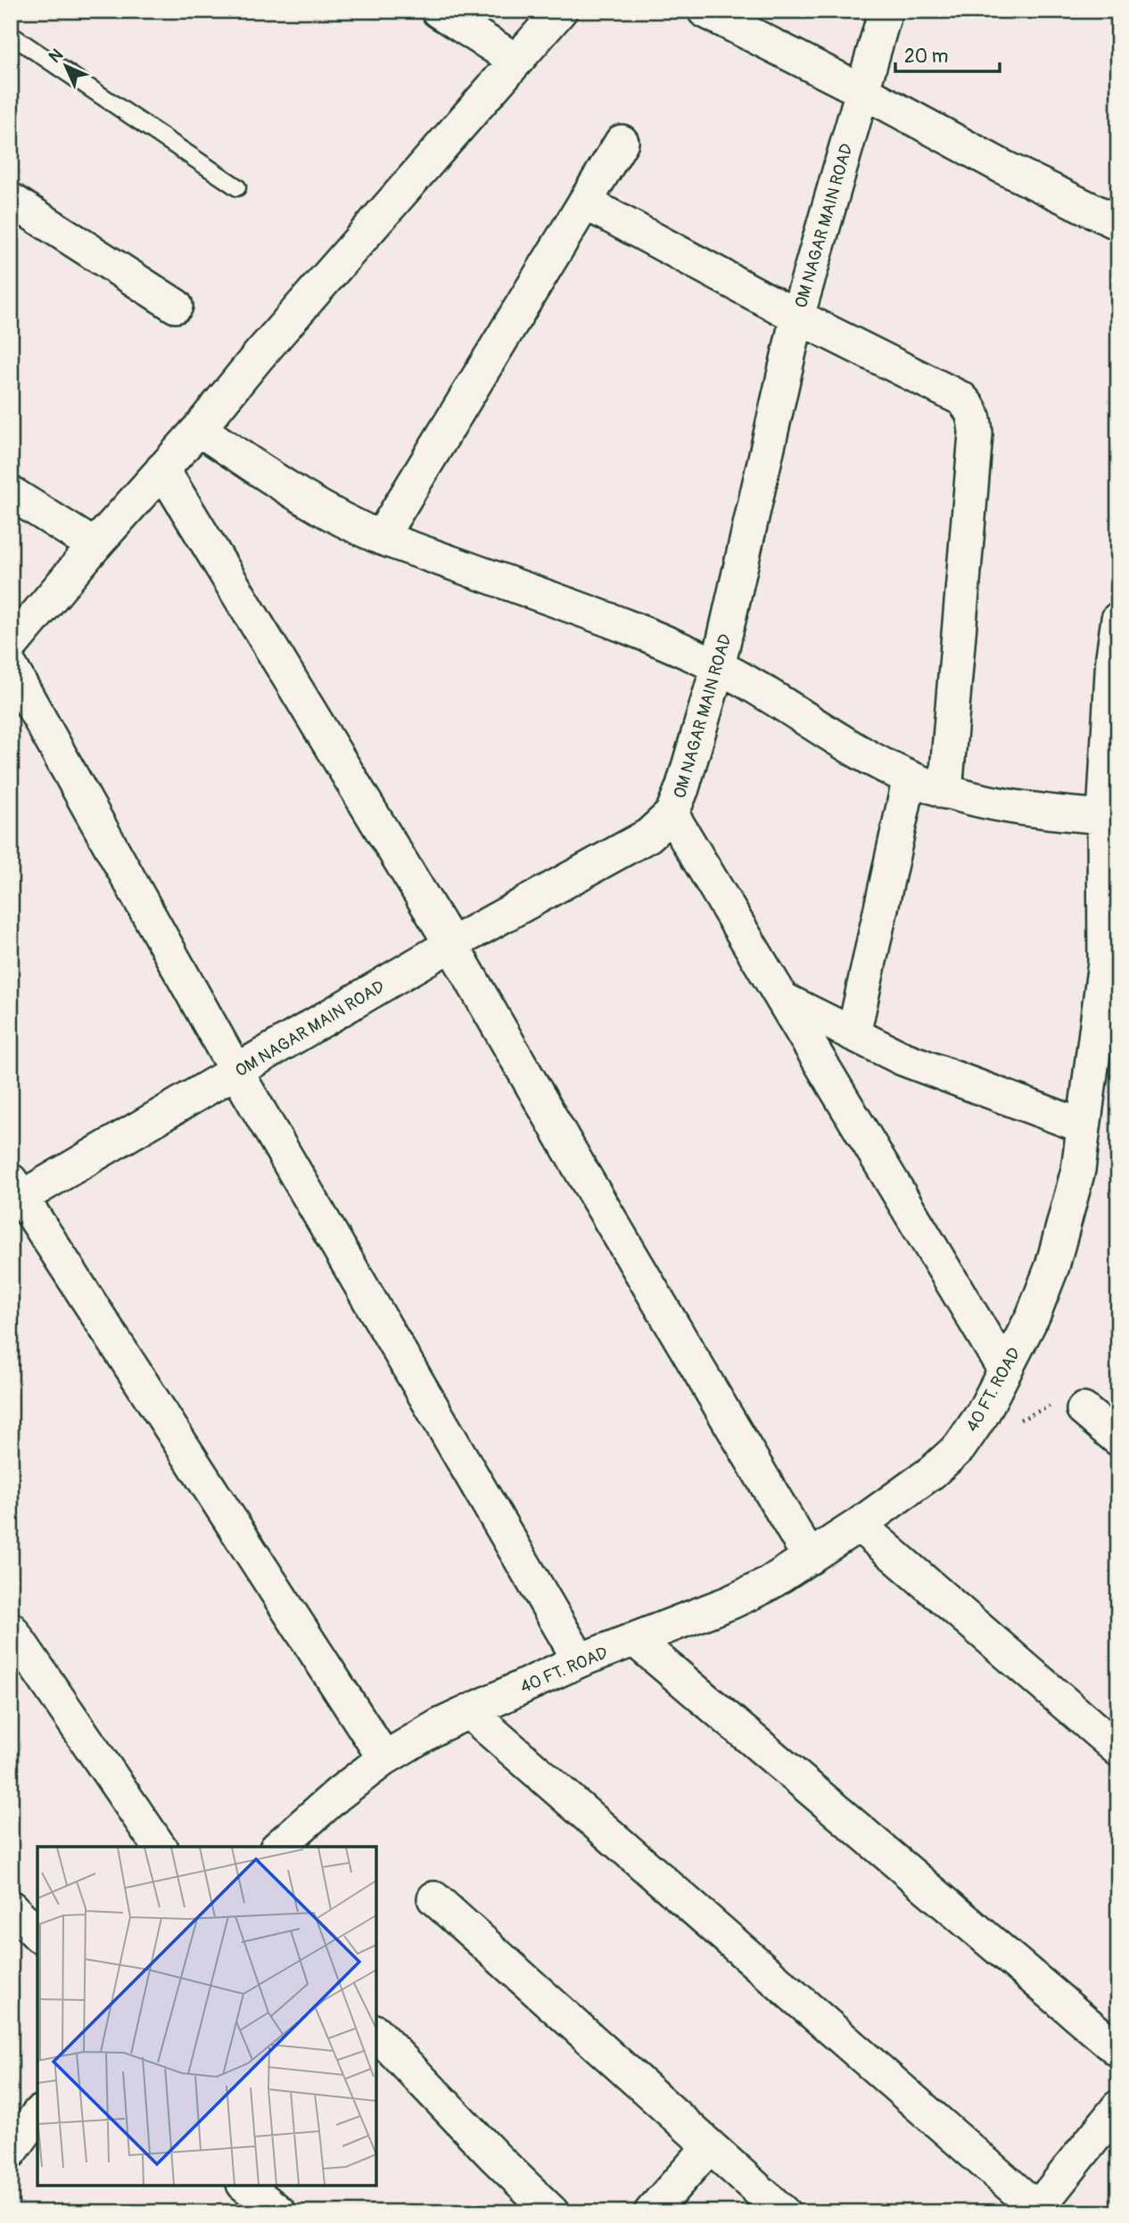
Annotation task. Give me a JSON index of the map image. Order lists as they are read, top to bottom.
{
  "streets": {
    "street": ["OM NAGAR MAIN ROAD", "40 FT. ROAD"]
  },
  "scale_bar": "20 m",
  "north": "top left"
}
